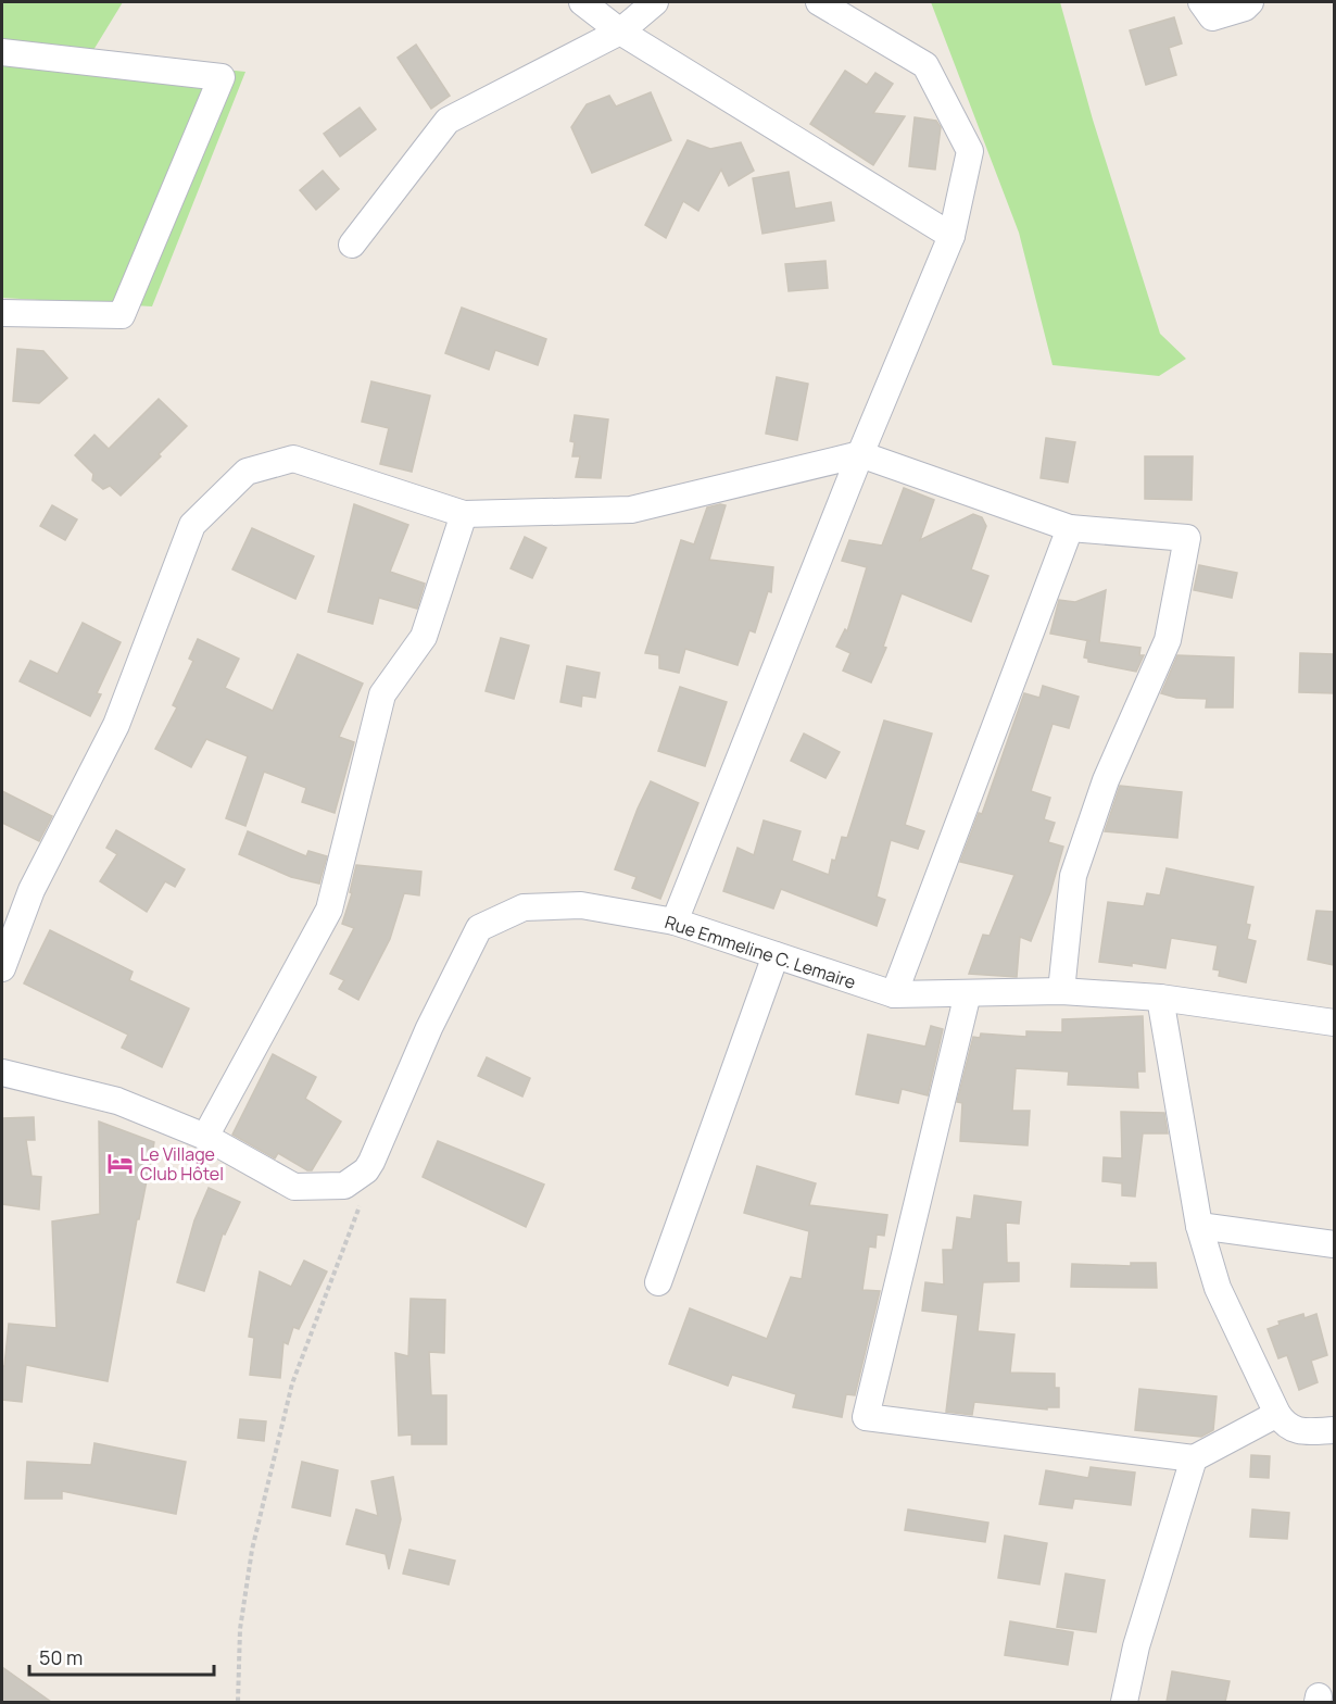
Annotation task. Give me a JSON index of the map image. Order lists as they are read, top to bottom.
{
  "streets": {
    "street": ["Rue Emmeline C. Lemaire"]
  },
  "places": {
    "hotel": ["Le Village Club Hôtel"]
  },
  "scale_bar": "50 m"
}
